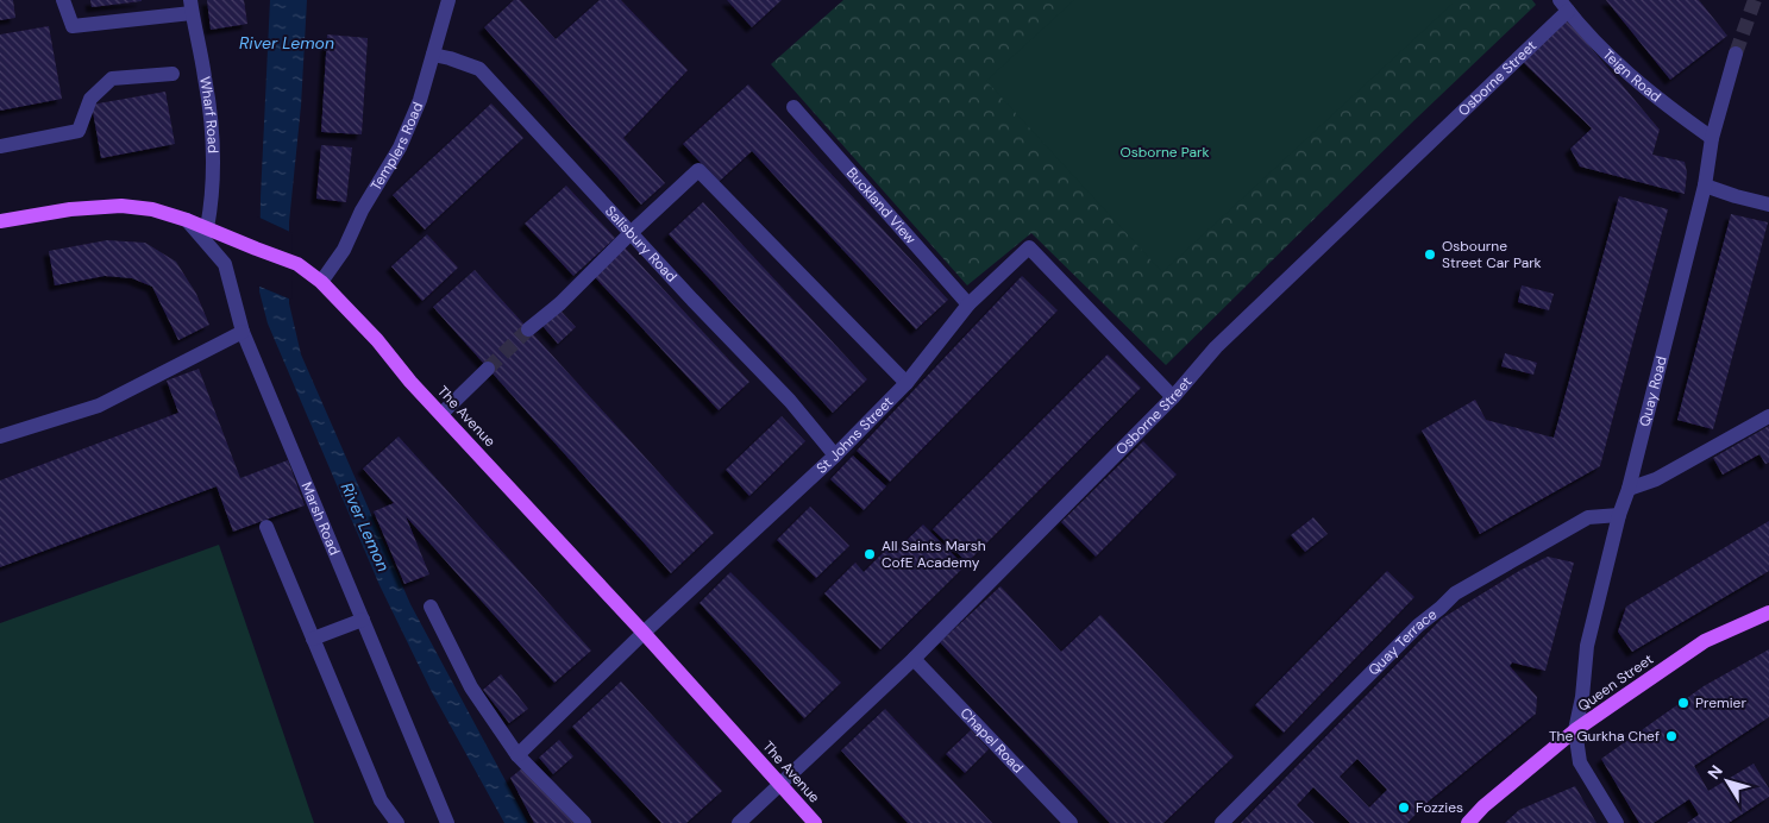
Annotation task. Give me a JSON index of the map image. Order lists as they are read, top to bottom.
{
  "streets": {
    "main road": ["The Avenue", "Queen Street"],
    "street": [
      "Teign Road",
      "Osborne Street",
      "Wharf Road",
      "Templers Road",
      "Buckland View",
      "Salisbury Road",
      "Quay Road",
      "St Johns Street",
      "Marsh Road",
      "Quay Terrace",
      "Chapel Road"
    ]
  },
  "crossings": [
    ["Teign Road", "Osborne Street"],
    ["Teign Road", "Quay Road"],
    ["Osborne Street", "The Avenue"],
    ["Osborne Street", "St Johns Street"],
    ["Osborne Street", "Chapel Road"],
    ["Wharf Road", "The Avenue"],
    ["Templers Road", "Salisbury Road"],
    ["Templers Road", "The Avenue"],
    ["Buckland View", "St Johns Street"],
    ["Salisbury Road", "St Johns Street"],
    ["Quay Road", "Quay Terrace"],
    ["Quay Road", "Queen Street"],
    ["The Avenue", "St Johns Street"],
    ["The Avenue", "Marsh Road"]
  ],
  "water": ["River Lemon"],
  "parks": ["Osborne Park"],
  "places": [
    "Osbourne Street Car Park",
    "All Saints Marsh CofE Academy",
    "Premier",
    "The Gurkha Chef",
    "Fozzies"
  ],
  "north": "top left"
}
